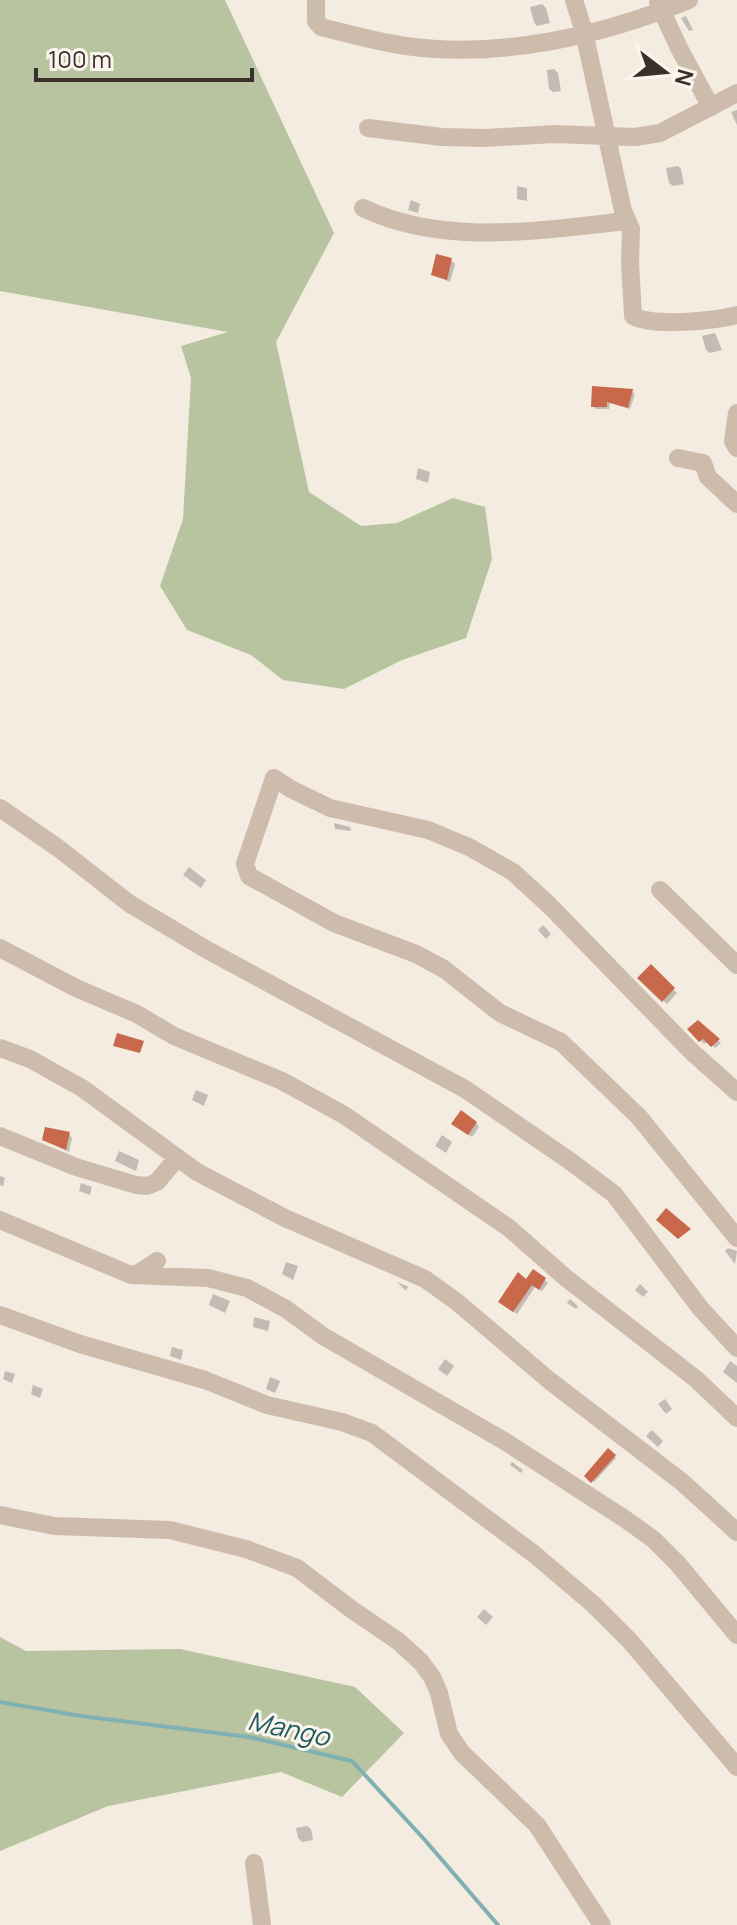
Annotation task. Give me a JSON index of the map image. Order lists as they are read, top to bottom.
{
  "water": ["Mango"],
  "scale_bar": "100 m",
  "north": "right"
}
